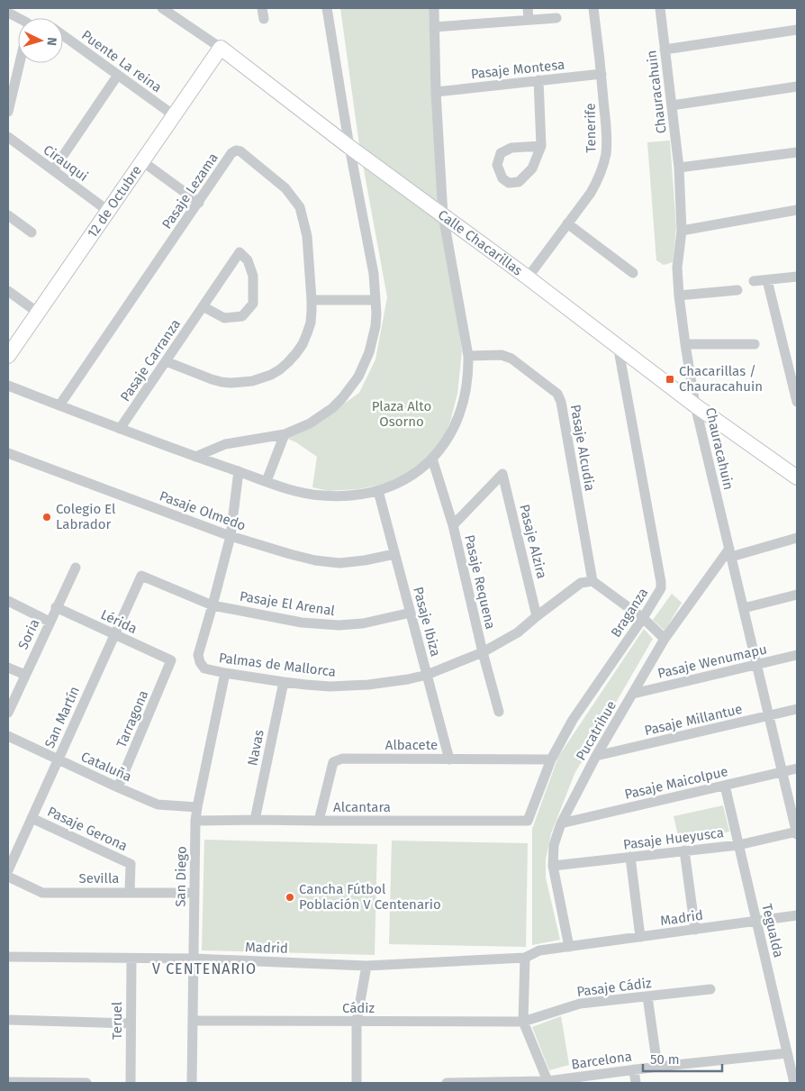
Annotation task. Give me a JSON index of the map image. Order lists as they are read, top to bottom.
{
  "streets": {
    "street": [
      "Puente La reina",
      "Pasaje Montesa",
      "Chauracahuin",
      "Tenerife",
      "Cirauqui",
      "Pasaje Lezama",
      "12 de Octubre",
      "Calle Chacarillas",
      "Pasaje Carranza",
      "Pasaje Alcudia",
      "Pasaje Olmedo",
      "Pasaje Alzira",
      "Pasaje Requena",
      "Pasaje El Arenal",
      "Braganza",
      "Lérida",
      "Pasaje Ibiza",
      "Soria",
      "Pasaje Wenumapu",
      "Palmas de Mallorca",
      "San Martín",
      "Tarragona",
      "Pasaje Millantue",
      "Pucatrihue",
      "Albacete",
      "Navas",
      "Cataluña",
      "Pasaje Maicolpue",
      "Alcantara",
      "Pasaje Gerona",
      "Pasaje Hueyusca",
      "San Diego",
      "Sevilla",
      "Madrid",
      "Tegualda",
      "Pasaje Cádiz",
      "Cádiz",
      "Teruel",
      "Barcelona"
    ]
  },
  "crossings": [
    ["Puente La reina", "12 de Octubre"],
    ["Pasaje Montesa", "Tenerife"],
    ["Chauracahuin", "Calle Chacarillas"],
    ["Chauracahuin", "Pasaje Wenumapu"],
    ["Chauracahuin", "Pasaje Millantue"],
    ["Chauracahuin", "Pucatrihue"],
    ["Chauracahuin", "Pasaje Maicolpue"],
    ["Chauracahuin", "Pasaje Hueyusca"],
    ["Tenerife", "Calle Chacarillas"],
    ["Cirauqui", "12 de Octubre"],
    ["Pasaje Lezama", "Pasaje Carranza"],
    ["12 de Octubre", "Calle Chacarillas"],
    ["Calle Chacarillas", "Braganza"],
    ["Pasaje Alcudia", "Palmas de Mallorca"],
    ["Pasaje Olmedo", "Pasaje Ibiza"],
    ["Pasaje Olmedo", "Palmas de Mallorca"],
    ["Pasaje Alzira", "Pasaje Requena"],
    ["Pasaje Alzira", "Palmas de Mallorca"],
    ["Pasaje Requena", "Palmas de Mallorca"],
    ["Pasaje El Arenal", "Pasaje Ibiza"],
    ["Pasaje El Arenal", "Palmas de Mallorca"],
    ["Pasaje El Arenal", "San Martín"],
    ["Braganza", "Albacete"],
    ["Braganza", "Alcantara"],
    ["Lérida", "Soria"],
    ["Lérida", "San Martín"],
    ["Lérida", "Tarragona"],
    ["Pasaje Ibiza", "Palmas de Mallorca"],
    ["Pasaje Ibiza", "Albacete"],
    ["Pasaje Wenumapu", "Pucatrihue"],
    ["Palmas de Mallorca", "Navas"],
    ["Palmas de Mallorca", "San Diego"],
    ["San Martín", "Cataluña"],
    ["San Martín", "Pasaje Gerona"],
    ["Tarragona", "Cataluña"],
    ["Pasaje Millantue", "Pucatrihue"],
    ["Pucatrihue", "Pasaje Maicolpue"],
    ["Pucatrihue", "Pasaje Hueyusca"],
    ["Pucatrihue", "Madrid"],
    ["Albacete", "Alcantara"],
    ["Navas", "Alcantara"],
    ["Cataluña", "San Diego"],
    ["Pasaje Maicolpue", "Tegualda"],
    ["Alcantara", "San Diego"],
    ["Pasaje Gerona", "Sevilla"],
    ["Pasaje Hueyusca", "Tegualda"],
    ["San Diego", "Sevilla"],
    ["San Diego", "Madrid"],
    ["San Diego", "Cádiz"],
    ["Madrid", "Tegualda"],
    ["Madrid", "Teruel"],
    ["Tegualda", "Barcelona"],
    ["Pasaje Cádiz", "Cádiz"]
  ],
  "districts": ["V CENTENARIO"],
  "parks": ["Plaza Alto Osorno"],
  "places": {
    "transit": ["Chacarillas / Chauracahuin"],
    "other": ["Colegio El Labrador", "Cancha Fútbol Población V Centenario"]
  },
  "scale_bar": "50 m",
  "north": "right"
}
